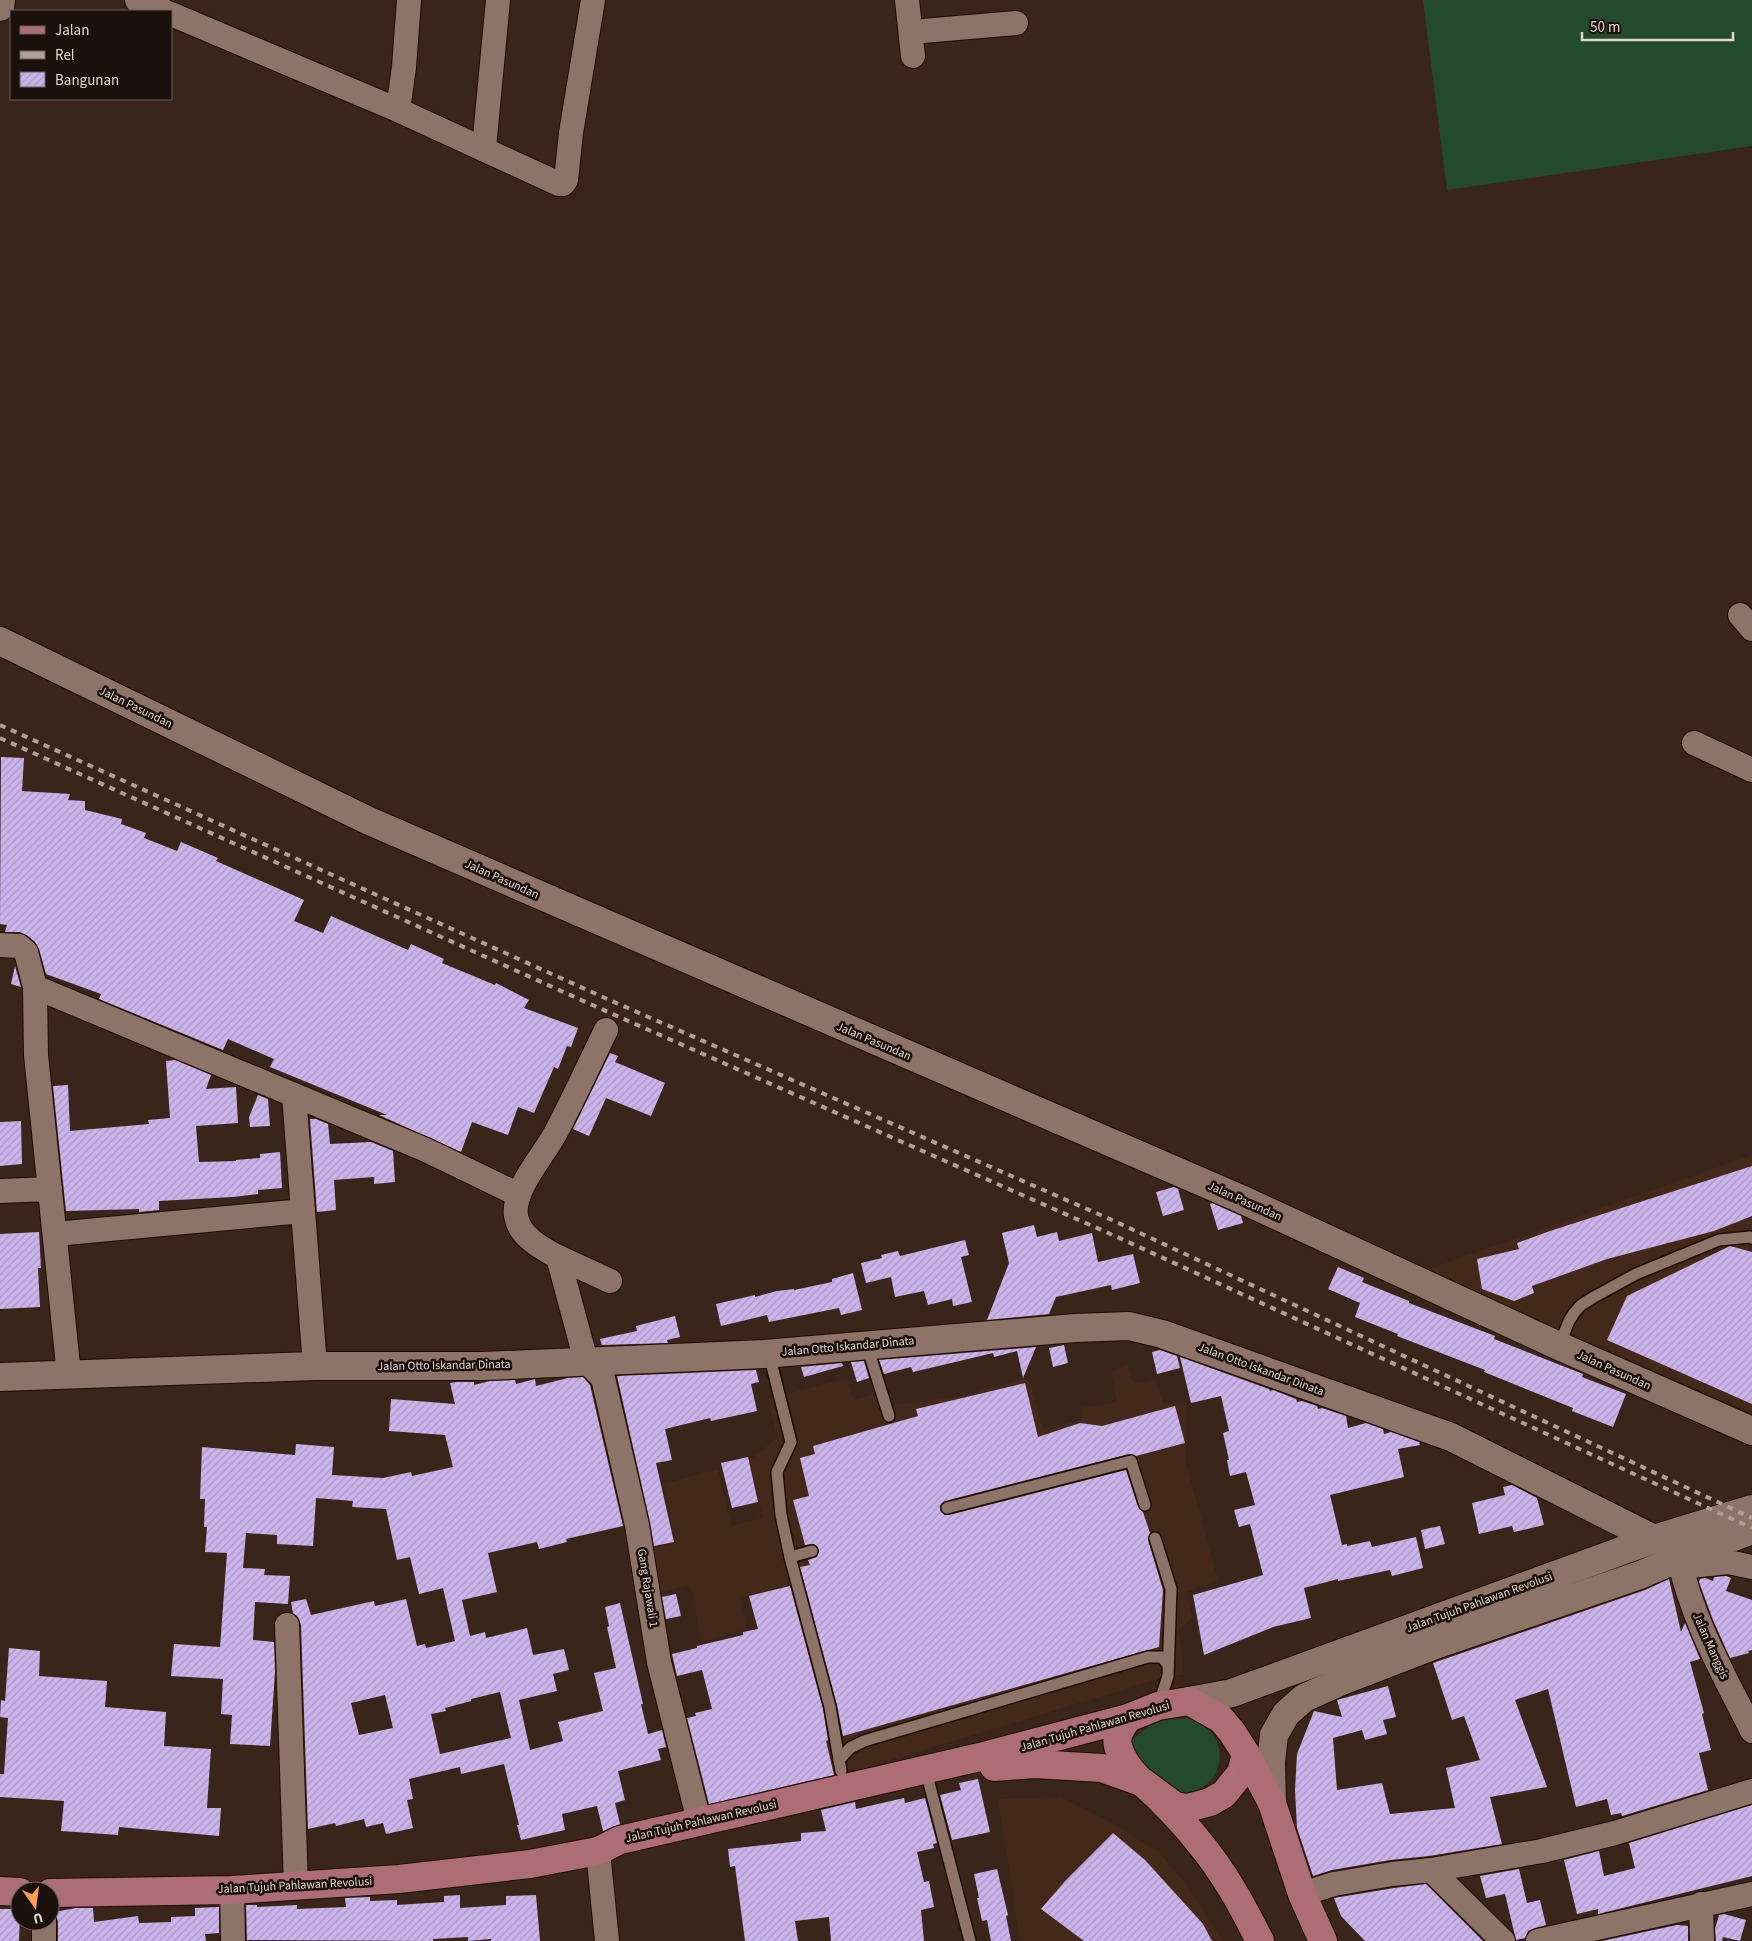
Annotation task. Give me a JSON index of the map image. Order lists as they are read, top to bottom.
{
  "streets": {
    "main road": ["Jalan Tujuh Pahlawan Revolusi"],
    "street": [
      "Jalan Pasundan",
      "Jalan Otto Iskandar Dinata",
      "Gang Rajawali 1",
      "Jalan Manggis"
    ]
  },
  "crossings": [
    ["Jalan Otto Iskandar Dinata", "Gang Rajawali 1"],
    ["Jalan Otto Iskandar Dinata", "Jalan Tujuh Pahlawan Revolusi"],
    ["Gang Rajawali 1", "Jalan Tujuh Pahlawan Revolusi"],
    ["Jalan Tujuh Pahlawan Revolusi", "Jalan Manggis"]
  ],
  "legend": ["Jalan", "Rel", "Bangunan"],
  "scale_bar": "50 m",
  "north": "bottom"
}
